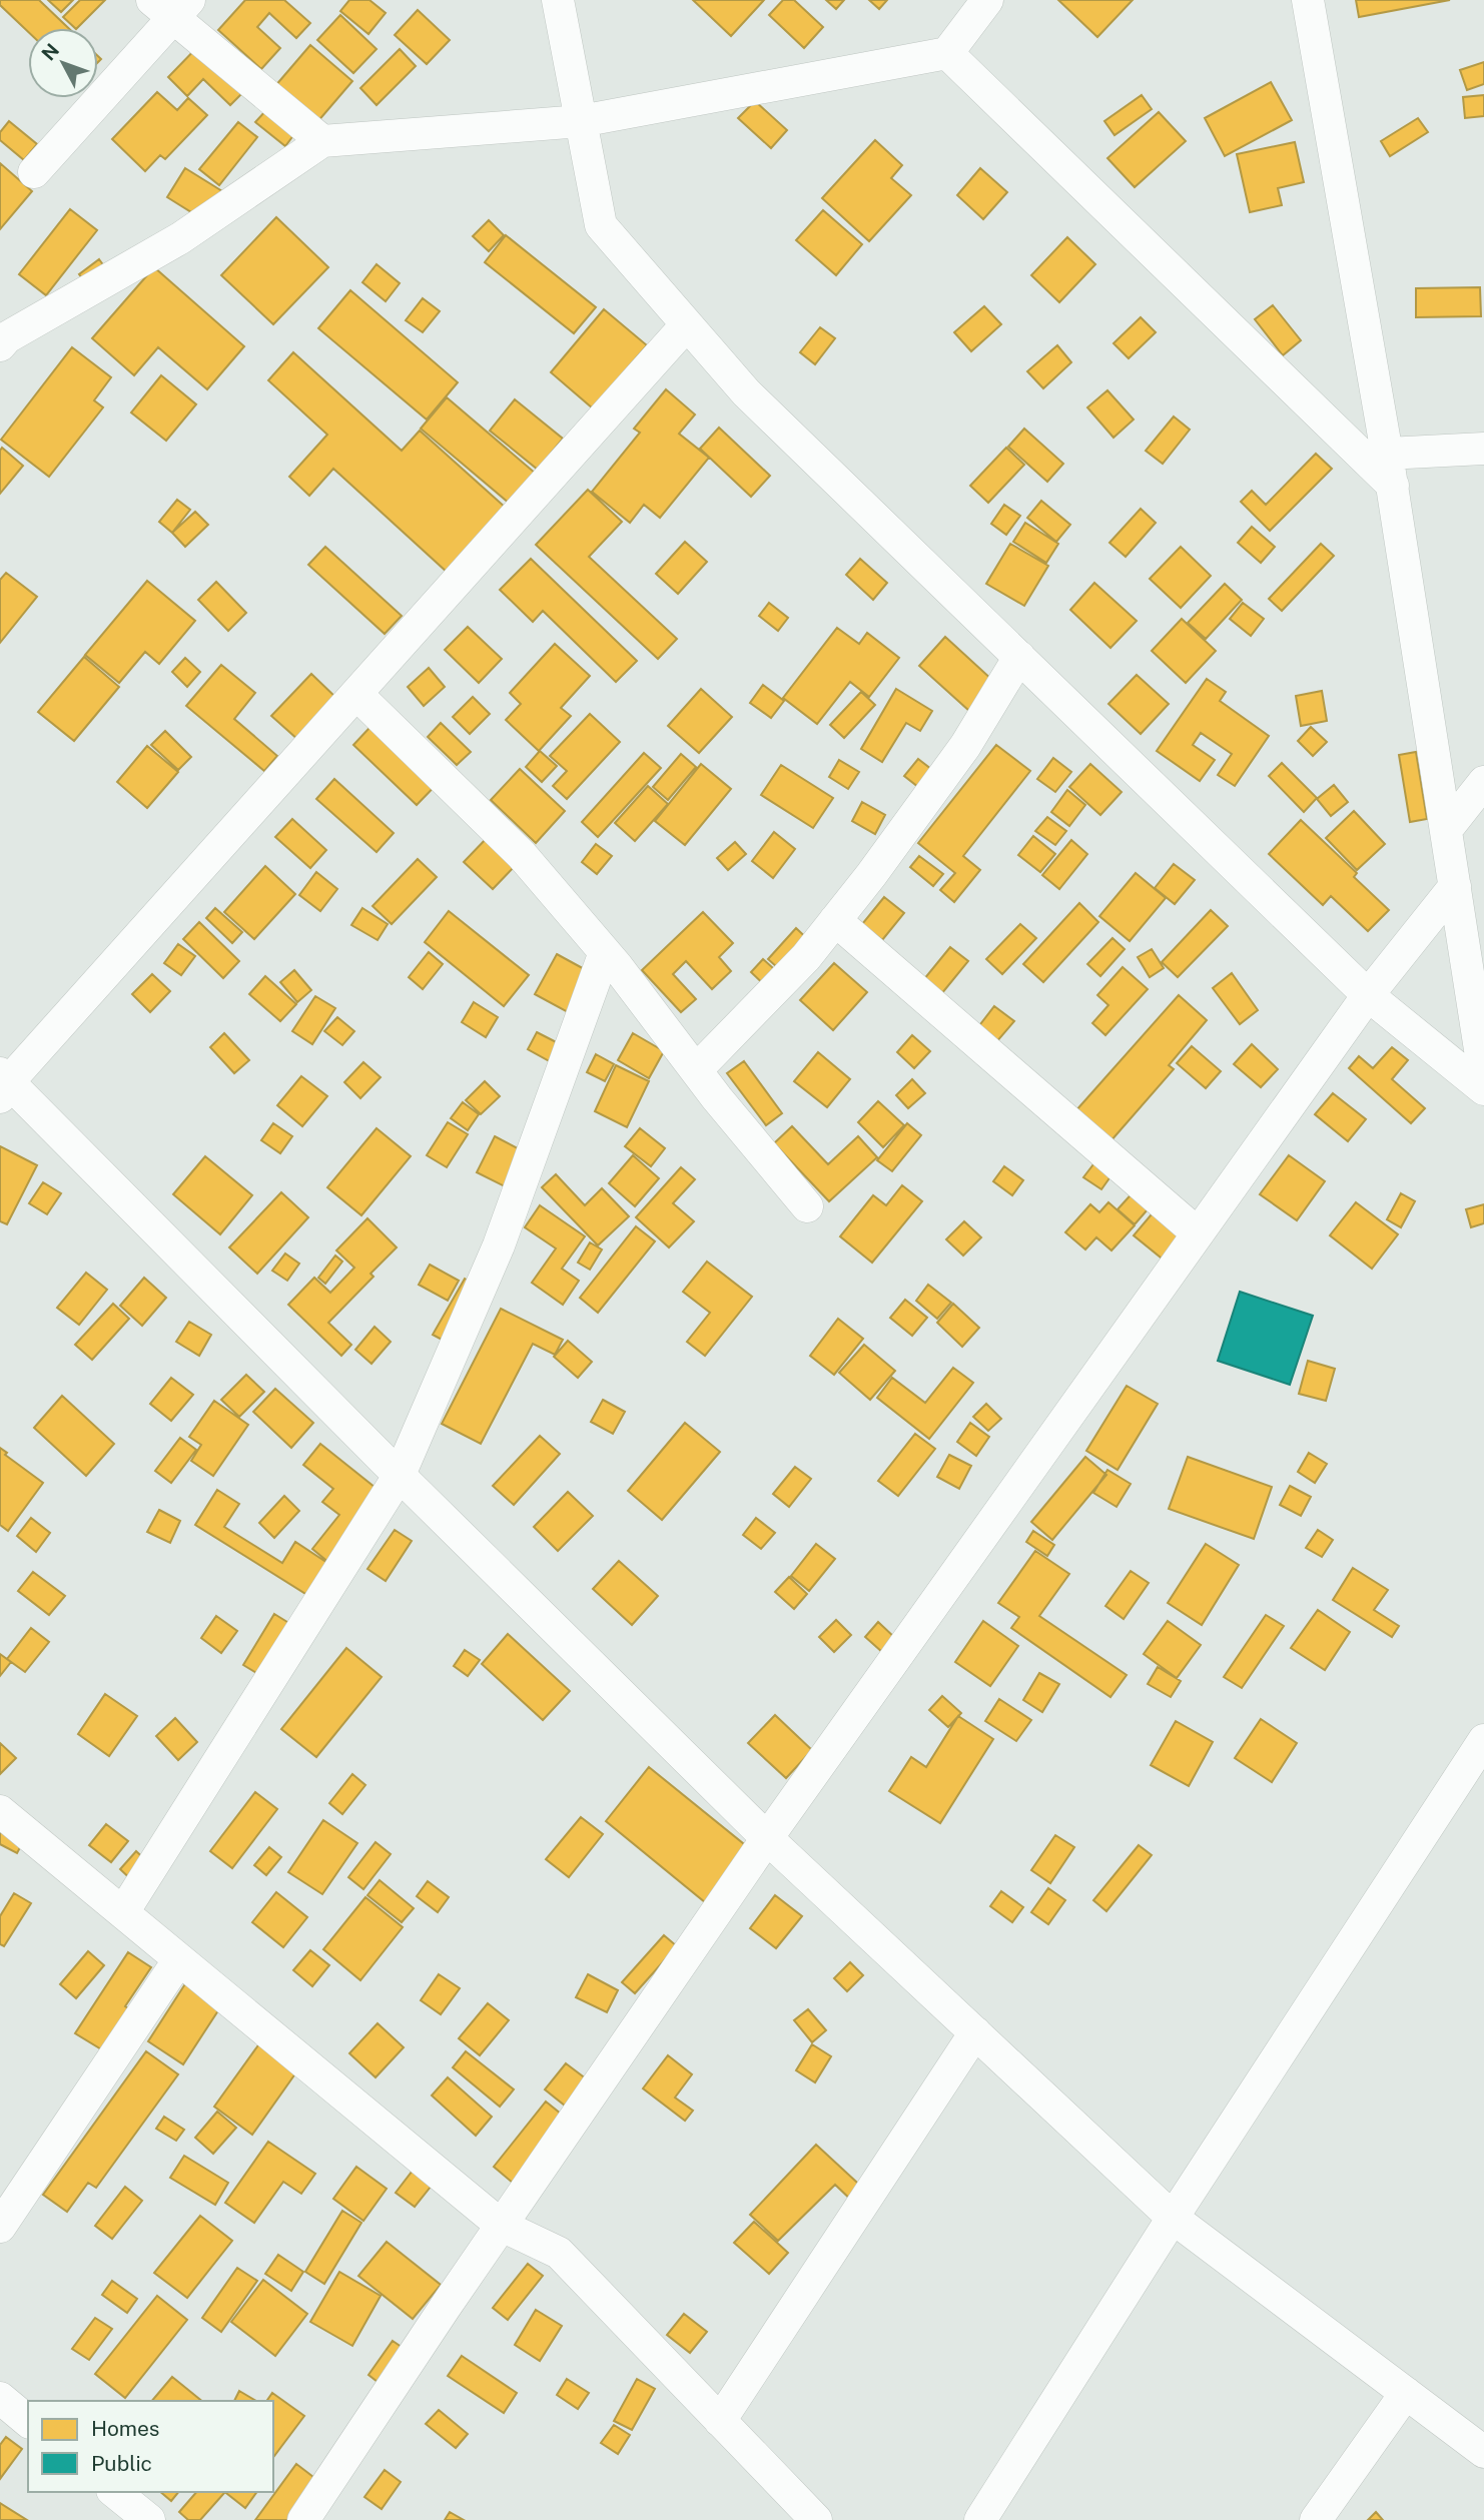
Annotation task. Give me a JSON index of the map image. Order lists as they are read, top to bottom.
{
  "legend": ["Homes", "Public"],
  "north": "top left"
}
